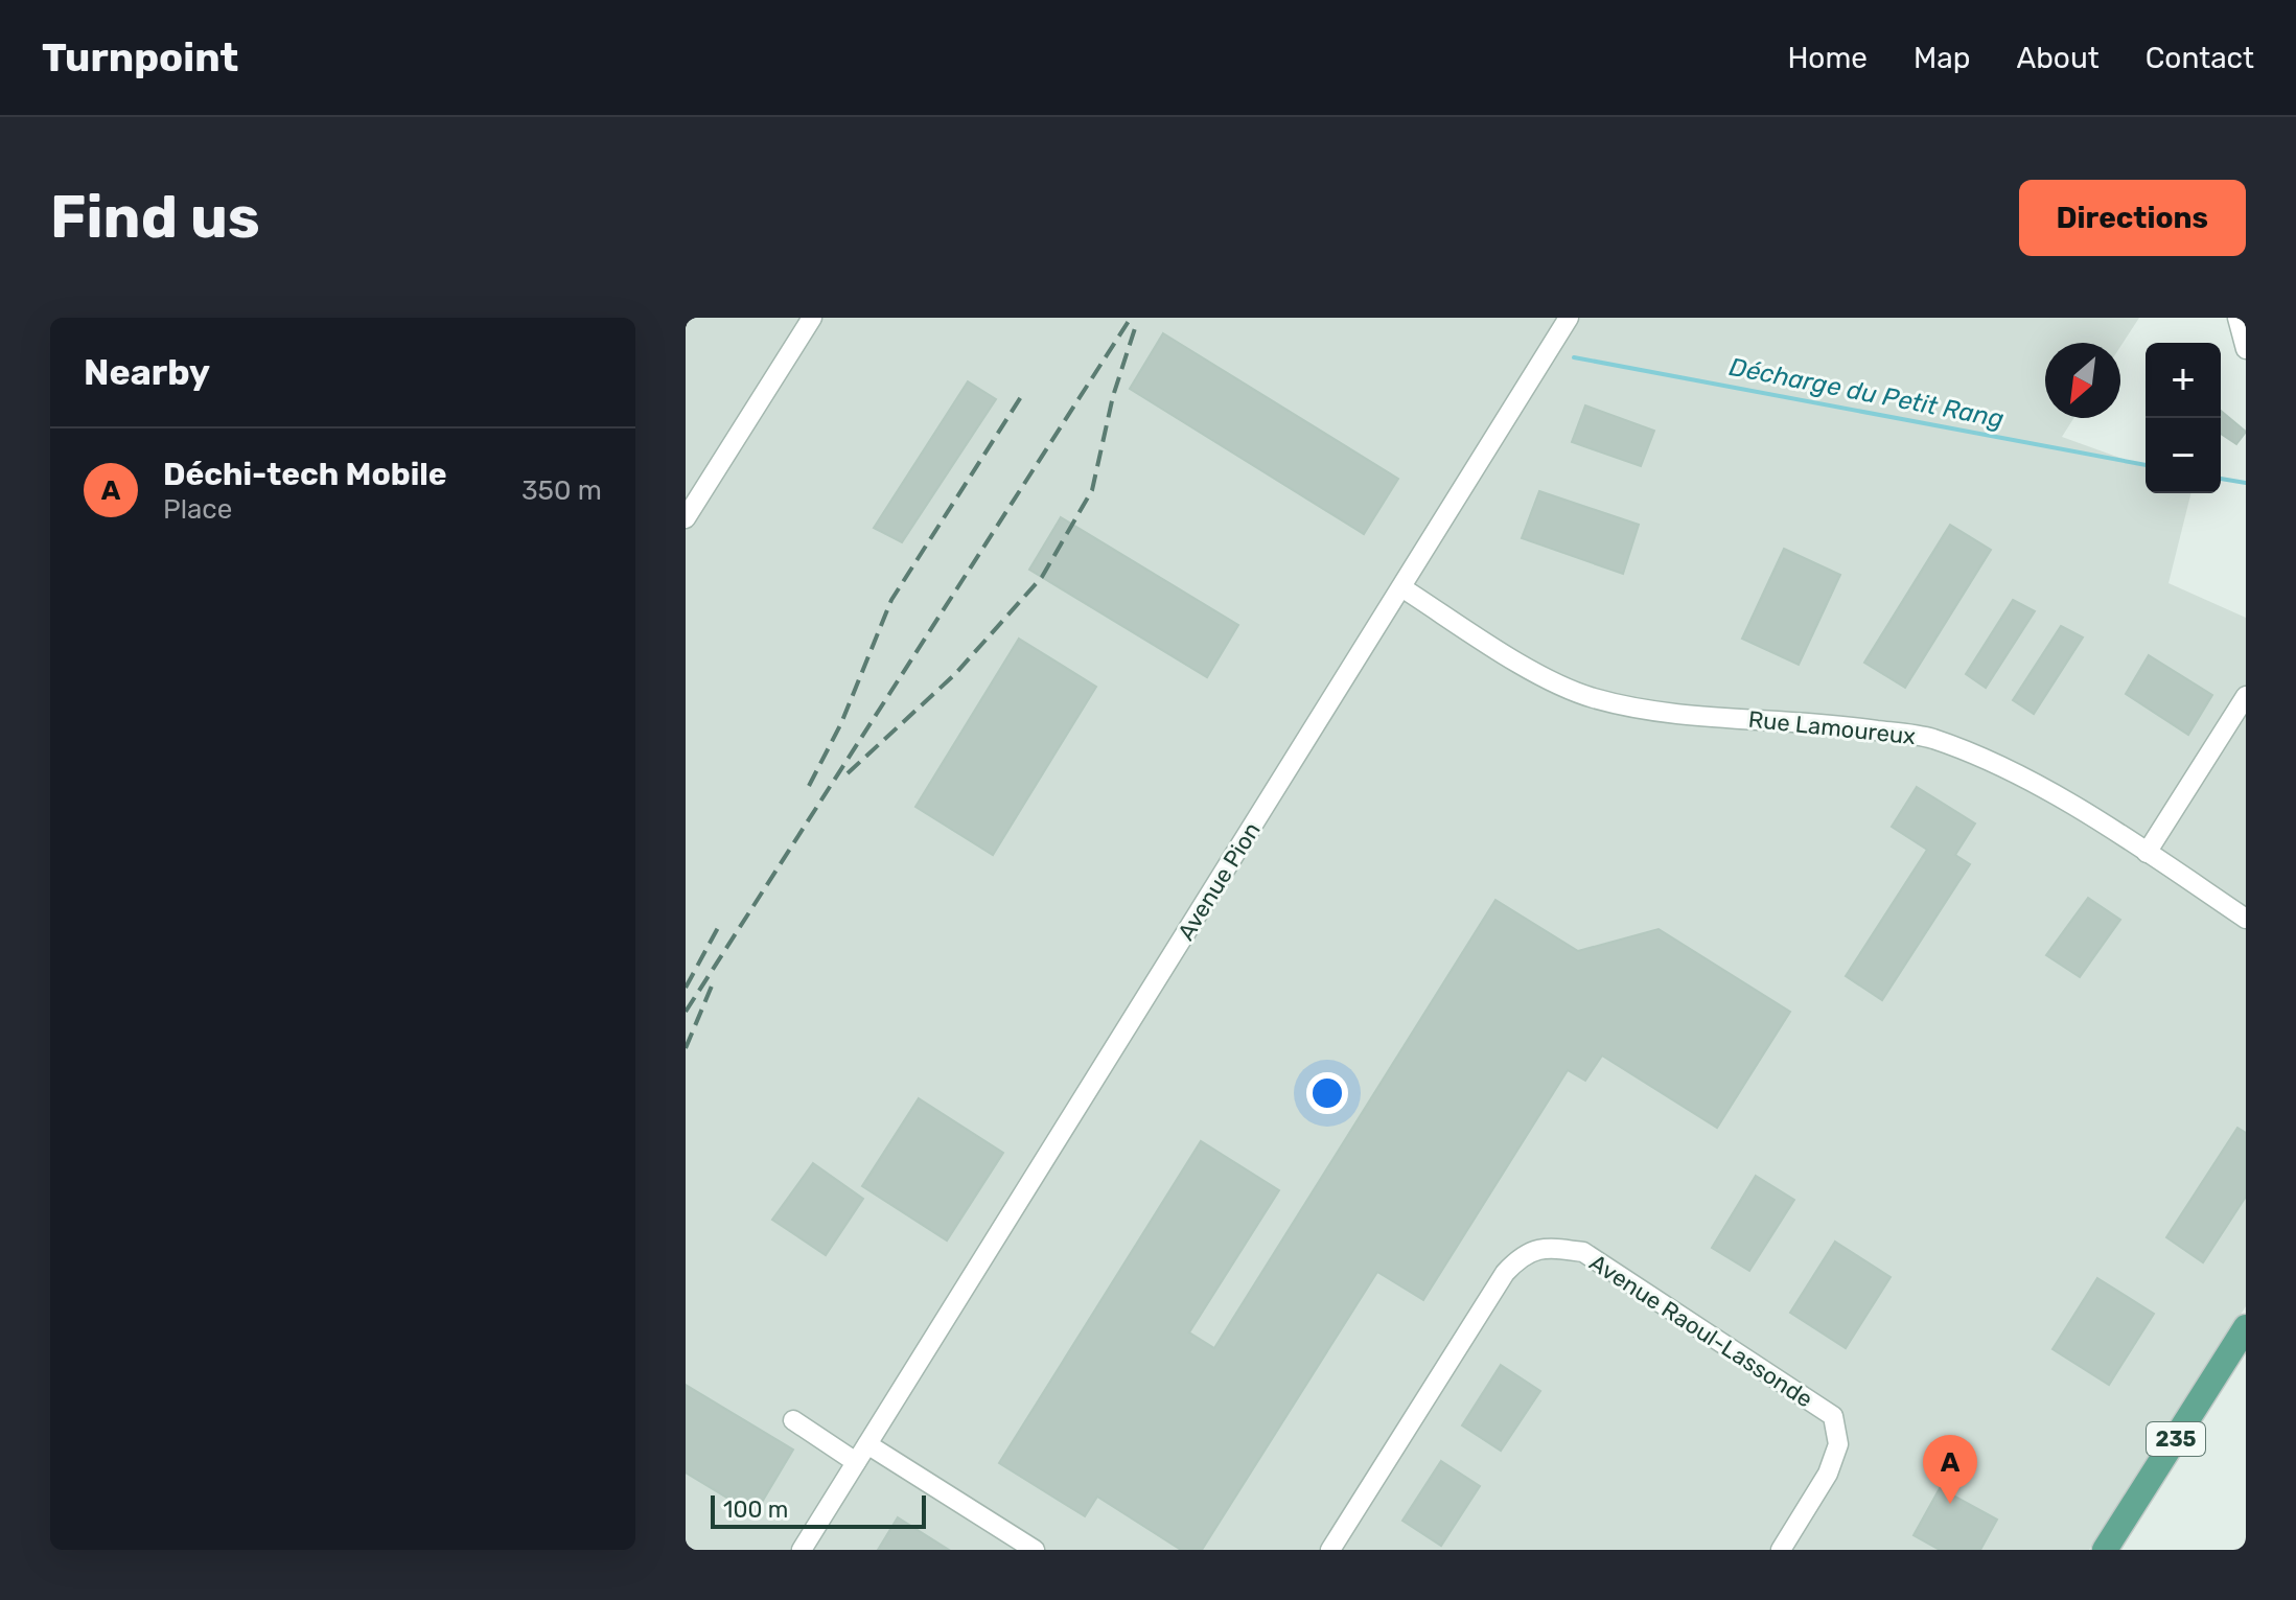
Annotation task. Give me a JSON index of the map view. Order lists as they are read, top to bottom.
{
  "streets": {
    "main road": ["235"],
    "street": ["Rue Lamoureux", "Avenue Pion", "Avenue Raoul-Lassonde"]
  },
  "crossings": [
    ["Rue Lamoureux", "Avenue Pion"]
  ],
  "water": ["Décharge du Petit Rang"],
  "scale_bar": "100 m",
  "north": "bottom left",
  "page": {
    "header": "Turnpoint",
    "nav": [
      "Home",
      "Map",
      "About",
      "Contact"
    ],
    "buttons": "Directions",
    "title": "Find us",
    "heading": "Nearby",
    "map_buttons": ["+", "−"],
    "list": [
      {
        "mark": "A",
        "name": "Déchi-tech Mobile",
        "note": "Place",
        "value": "350 m"
      }
    ],
    "pins": "A",
    "scale": "100 m"
  }
}
